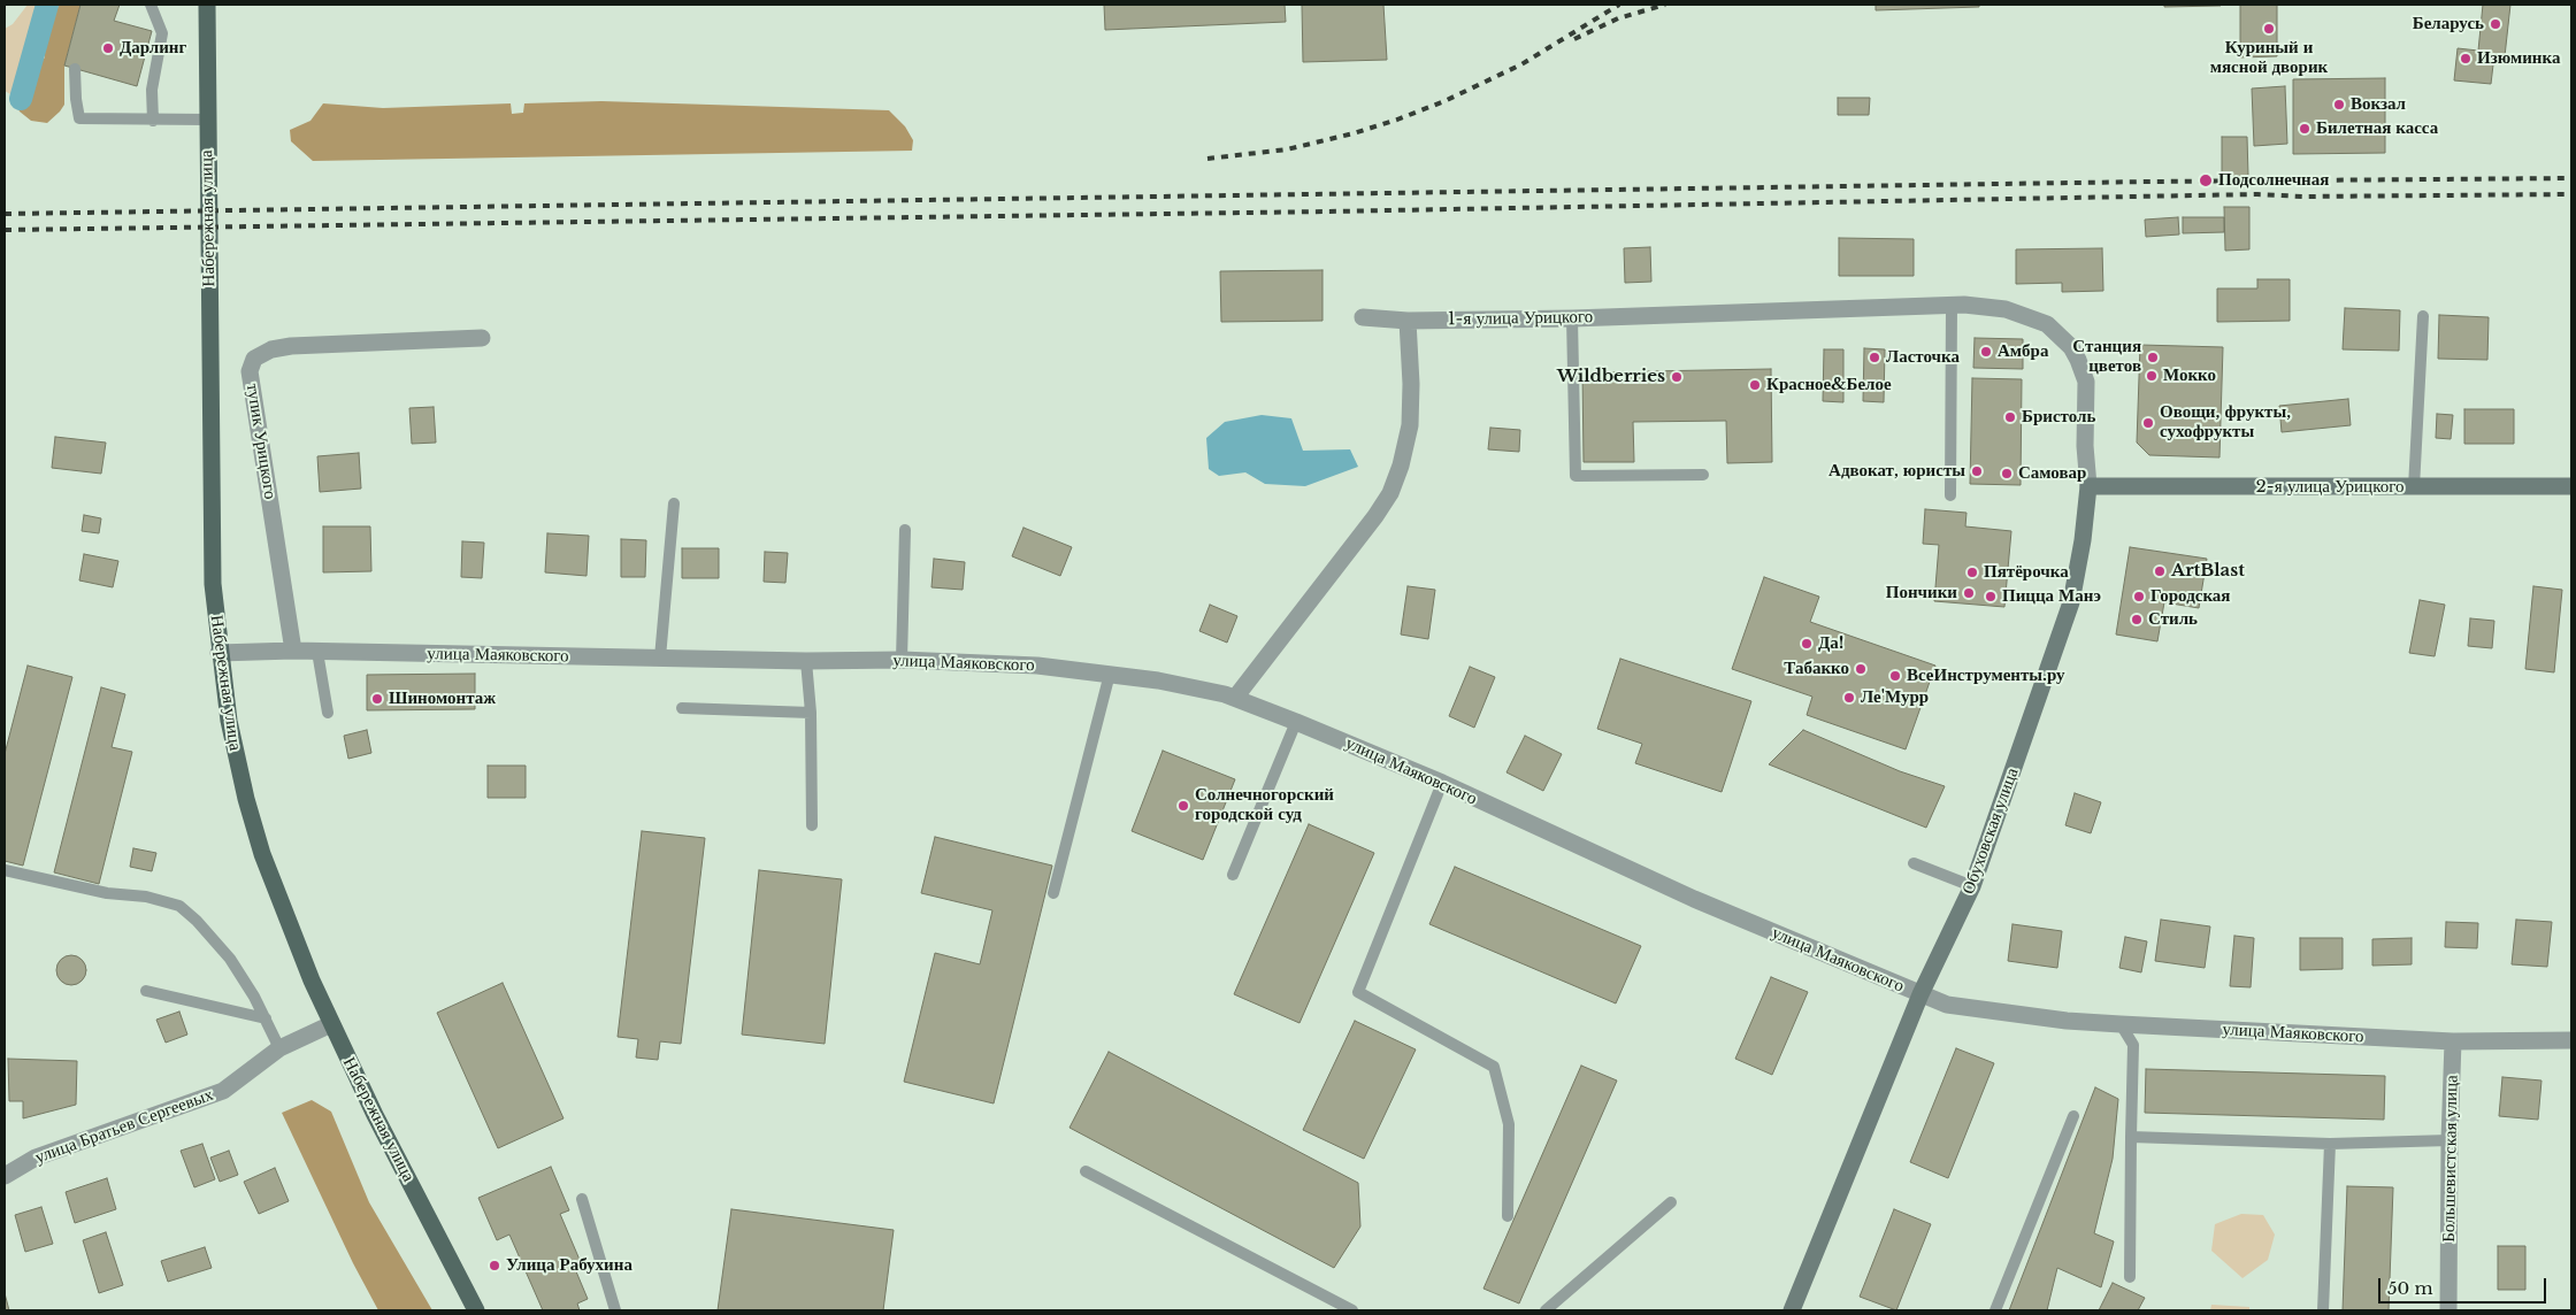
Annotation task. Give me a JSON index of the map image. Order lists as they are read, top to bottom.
{
  "streets": {
    "main road": ["Набережная улица"],
    "street": [
      "1-я улица Урицкого",
      "тупик Урицкого",
      "2-я улица Урицкого",
      "улица Маяковского",
      "Обуховская улица",
      "улица Братьев Сергеевых",
      "Большевистская улица"
    ]
  },
  "crossings": [
    ["Набережная улица", "улица Маяковского"],
    ["Набережная улица", "улица Братьев Сергеевых"],
    ["1-я улица Урицкого", "Обуховская улица"],
    ["тупик Урицкого", "улица Маяковского"],
    ["2-я улица Урицкого", "Обуховская улица"],
    ["улица Маяковского", "Обуховская улица"],
    ["улица Маяковского", "Большевистская улица"]
  ],
  "places": [
    "Беларусь",
    "Куриный и мясной дворик",
    "Дарлинг",
    "Изюминка",
    "Вокзал",
    "Билетная касса",
    "Подсолнечная",
    "Амбра",
    "Ласточка",
    "Станция цветов",
    "Мокко",
    "Wildberries",
    "Красное&Белое",
    "Бристоль",
    "Овощи, фрукты, сухофрукты",
    "Адвокат, юристы",
    "Самовар",
    "ArtBlast",
    "Пятёрочка",
    "Пончики",
    "Пицца Манэ",
    "Городская",
    "Стиль",
    "Да!",
    "Табакко",
    "ВсеИнструменты.ру",
    "Ле'Мурр",
    "Шиномонтаж",
    "Солнечногорский городской суд",
    "Улица Рабухина"
  ],
  "scale_bar": "50 m"
}
